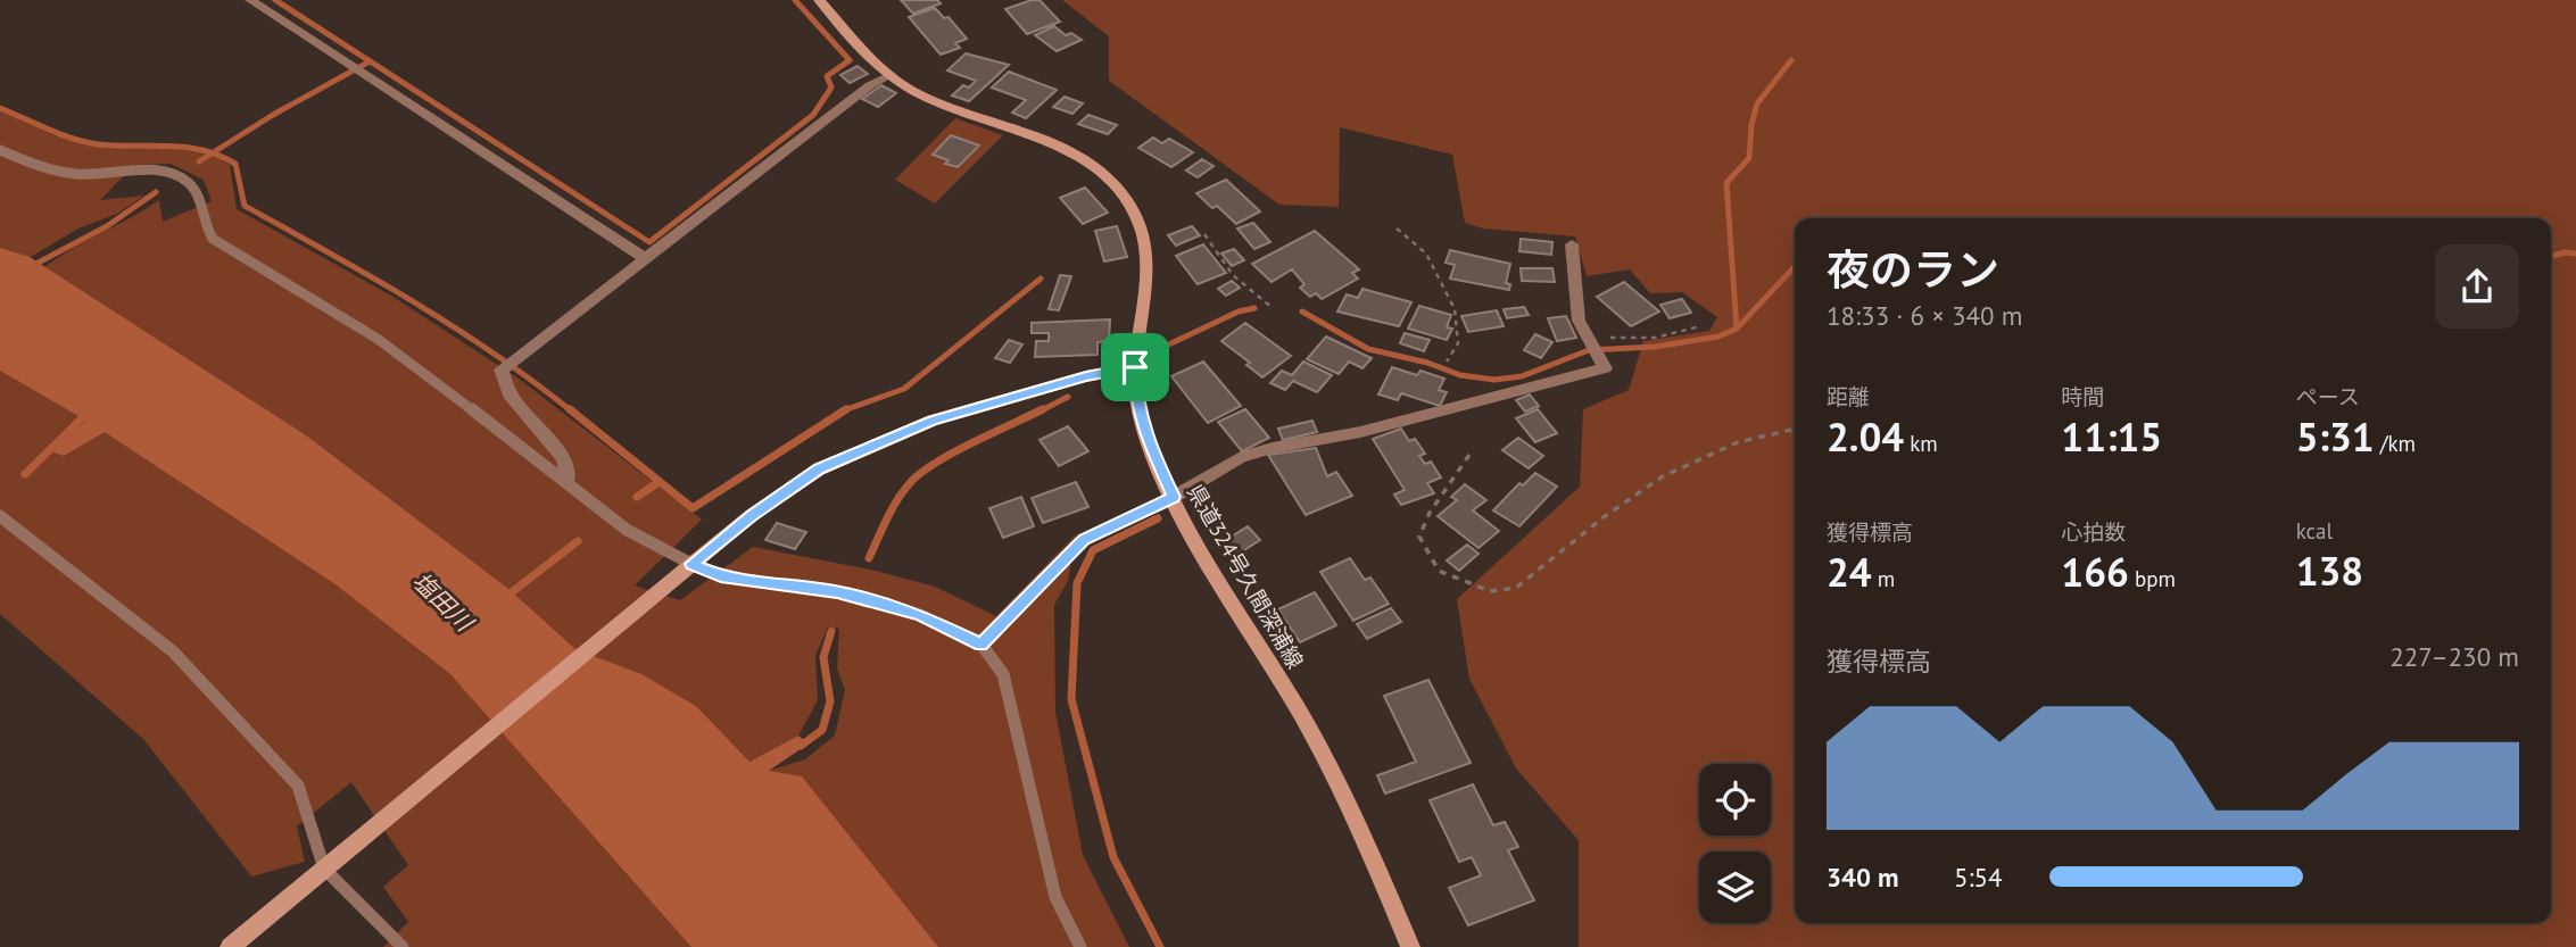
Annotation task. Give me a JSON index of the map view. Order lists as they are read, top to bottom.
{
  "streets": {
    "main road": ["県道324号久間深浦線"]
  },
  "water": ["塩田川"],
  "page": {
    "heading": ["夜のラン", "18:33 · 6 × 340 m"],
    "stats": [
      ["距離", "2.04 km"],
      ["時間", "11:15"],
      ["ペース", "5:31 /km"],
      ["獲得標高", "24 m"],
      ["心拍数", "166 bpm"],
      ["kcal", "138"]
    ],
    "chart": ["獲得標高", "227–230 m"],
    "list": [
      {
        "name": "340 m",
        "note": "5:54"
      }
    ]
  }
}
